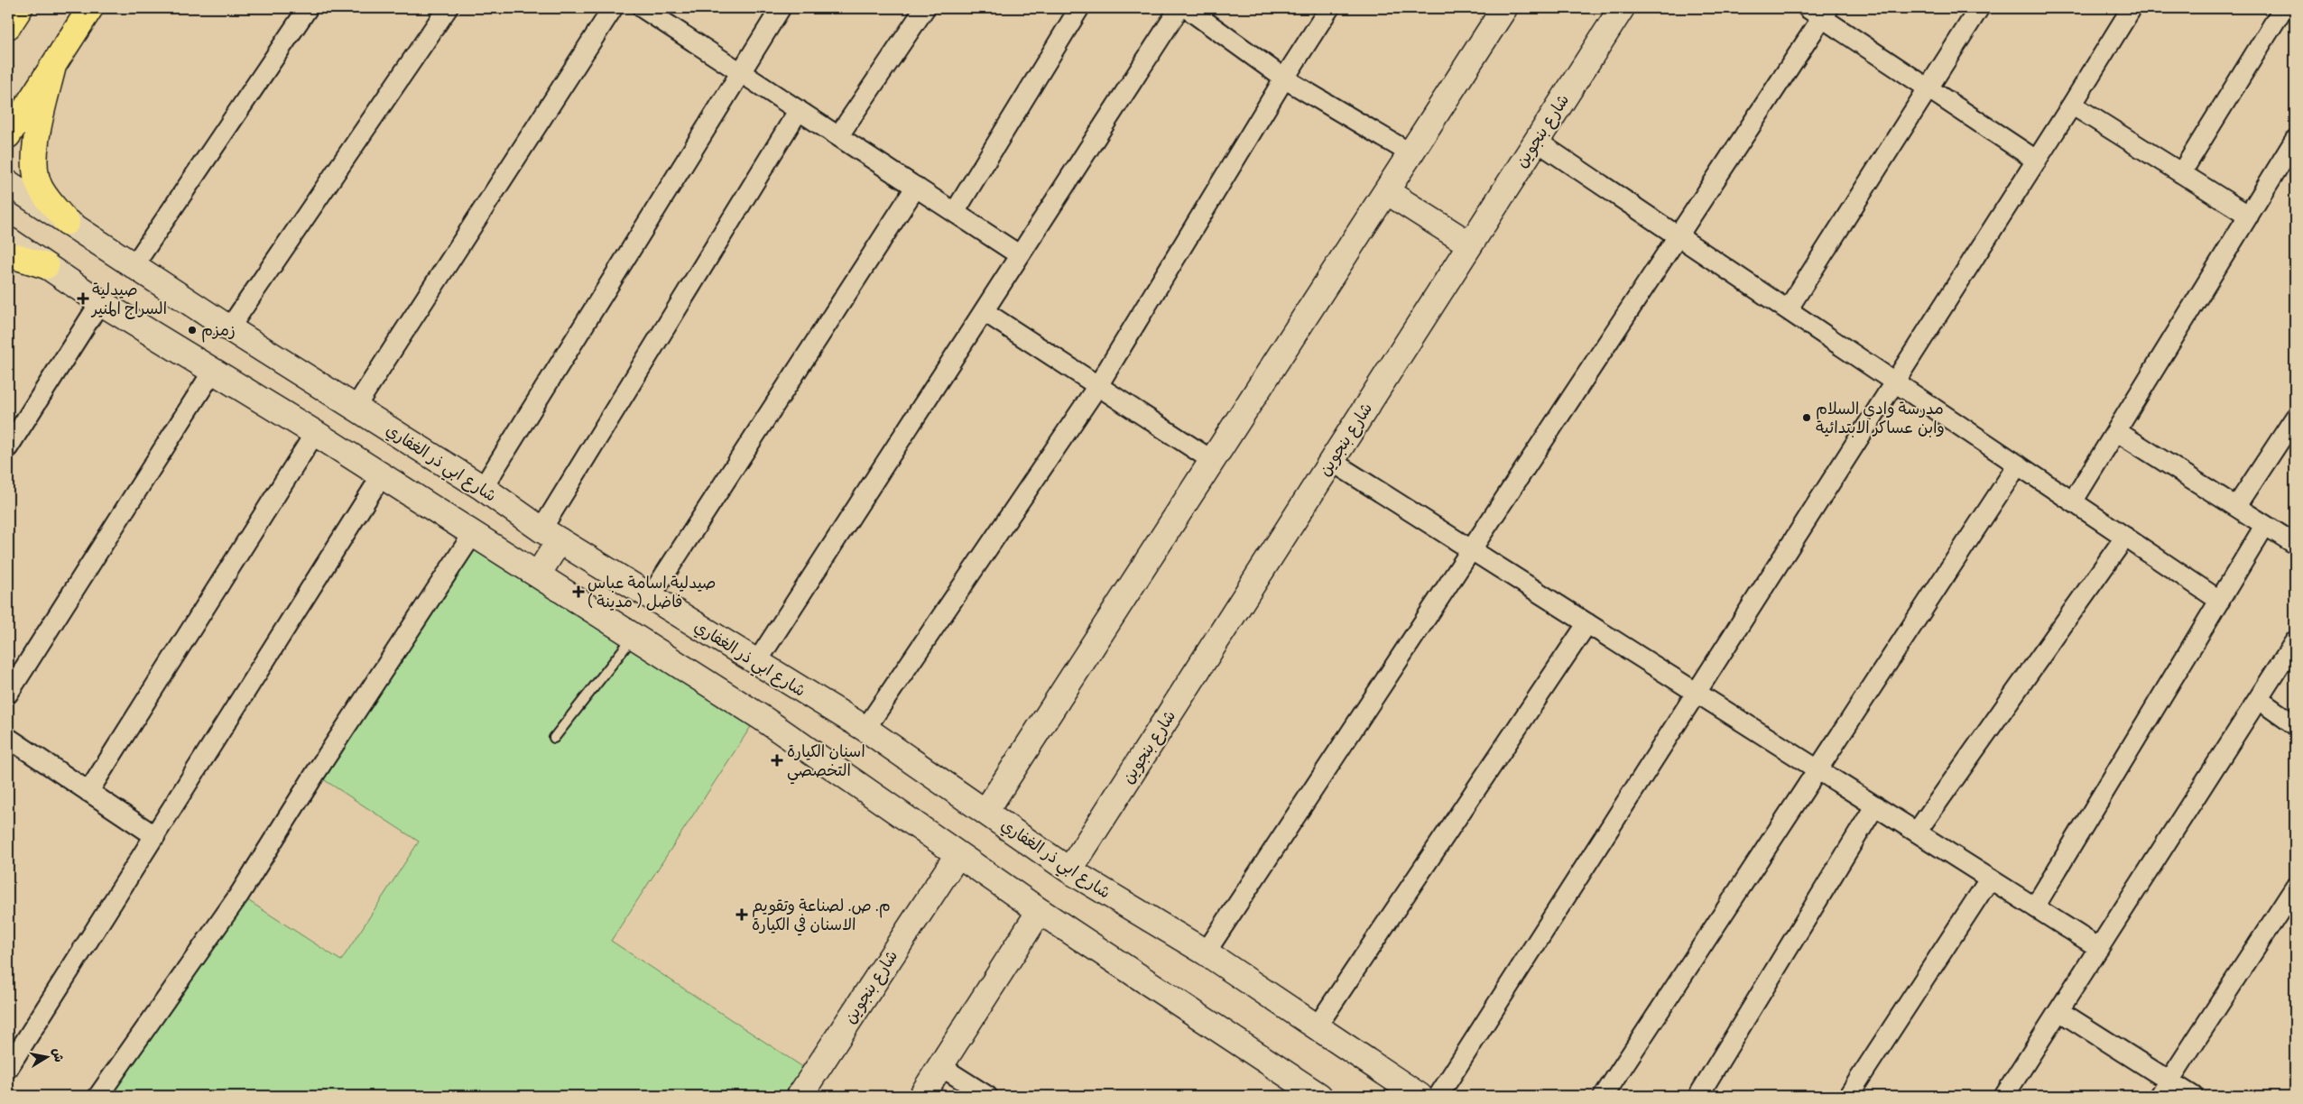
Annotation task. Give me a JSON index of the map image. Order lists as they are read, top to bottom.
{
  "streets": {
    "main road": ["شارع بنجوين", "شارع ابي ذر الغفاري"]
  },
  "crossings": [
    ["شارع بنجوين", "شارع ابي ذر الغفاري"]
  ],
  "places": {
    "health": [
      "صيدلية السراج المنير",
      "صيدلية اسامة عباس فاضل ( مدينة )",
      "اسنان الكيارة التخصصي",
      "م. ص. لصناعة وتقويم الاسنان في الكيارة"
    ],
    "other": ["زمزم", "مدرسة وادي السلام وابن عساكر الابتدائية"]
  },
  "north": "right"
}
